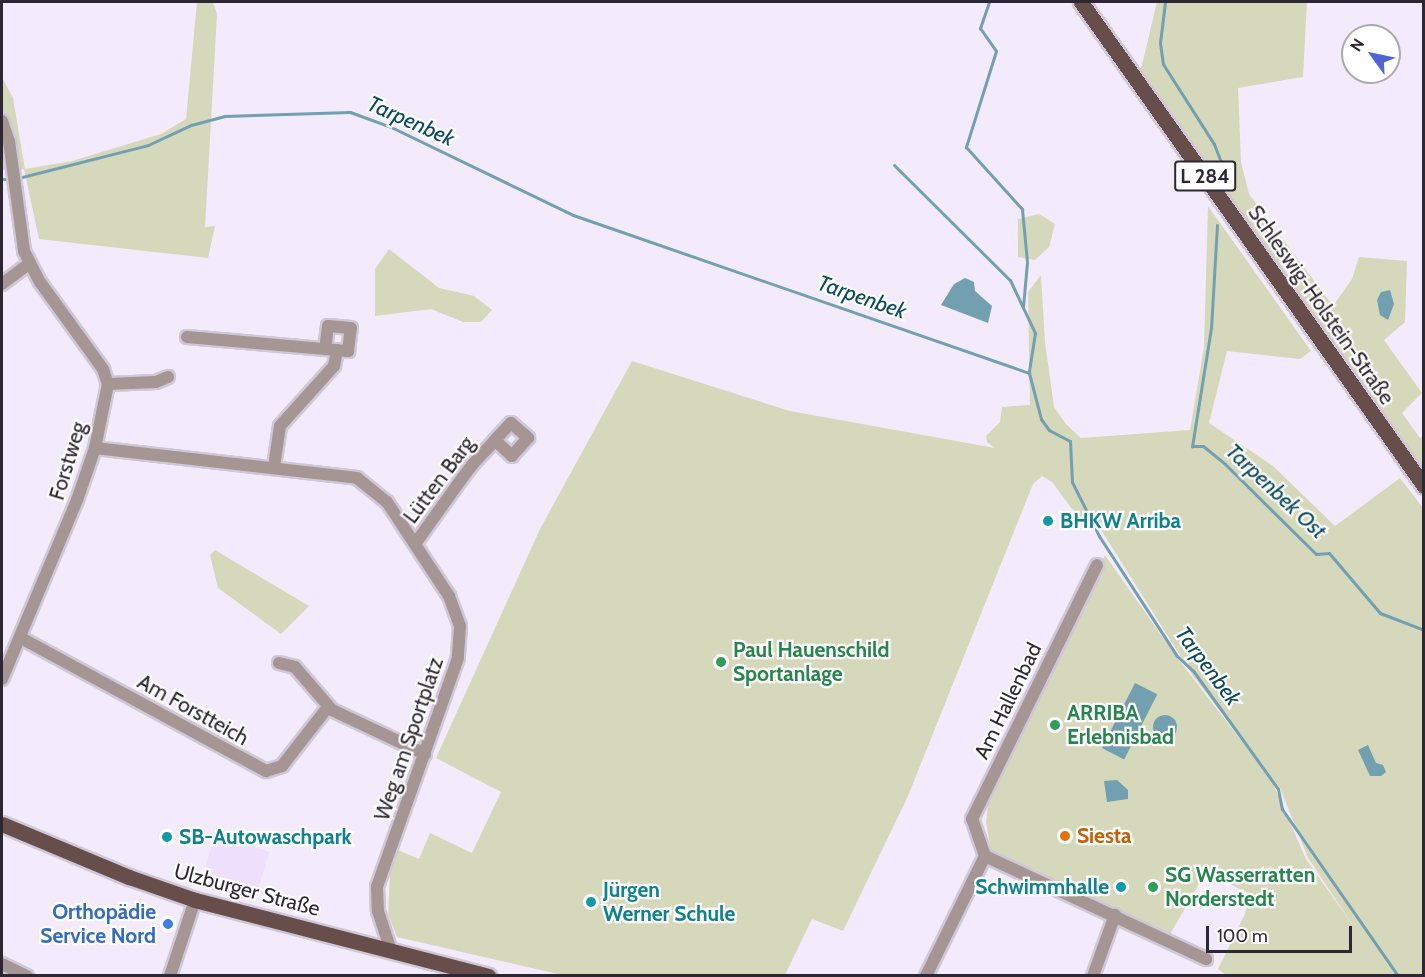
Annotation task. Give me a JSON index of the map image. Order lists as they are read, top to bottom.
{
  "streets": {
    "main road": ["L 284", "Schleswig-Holstein-Straße", "Ulzburger Straße"],
    "street": [
      "Forstweg",
      "Lütten Barg",
      "Am Hallenbad",
      "Am Forstteich",
      "Weg am Sportplatz"
    ]
  },
  "crossings": [
    ["Forstweg", "Am Forstteich"],
    ["Forstweg", "Weg am Sportplatz"],
    ["Lütten Barg", "Weg am Sportplatz"],
    ["Weg am Sportplatz", "Ulzburger Straße"]
  ],
  "water": ["Tarpenbek", "Tarpenbek Ost"],
  "places": [
    "BHKW Arriba",
    "Paul Hauenschild Sportanlage",
    "ARRIBA Erlebnisbad",
    "Siesta",
    "SB-Autowaschpark",
    "Schwimmhalle",
    "SG Wasserratten Norderstedt",
    "Jürgen Werner Schule",
    "Orthopädie Service Nord"
  ],
  "scale_bar": "100 m",
  "north": "top left"
}
